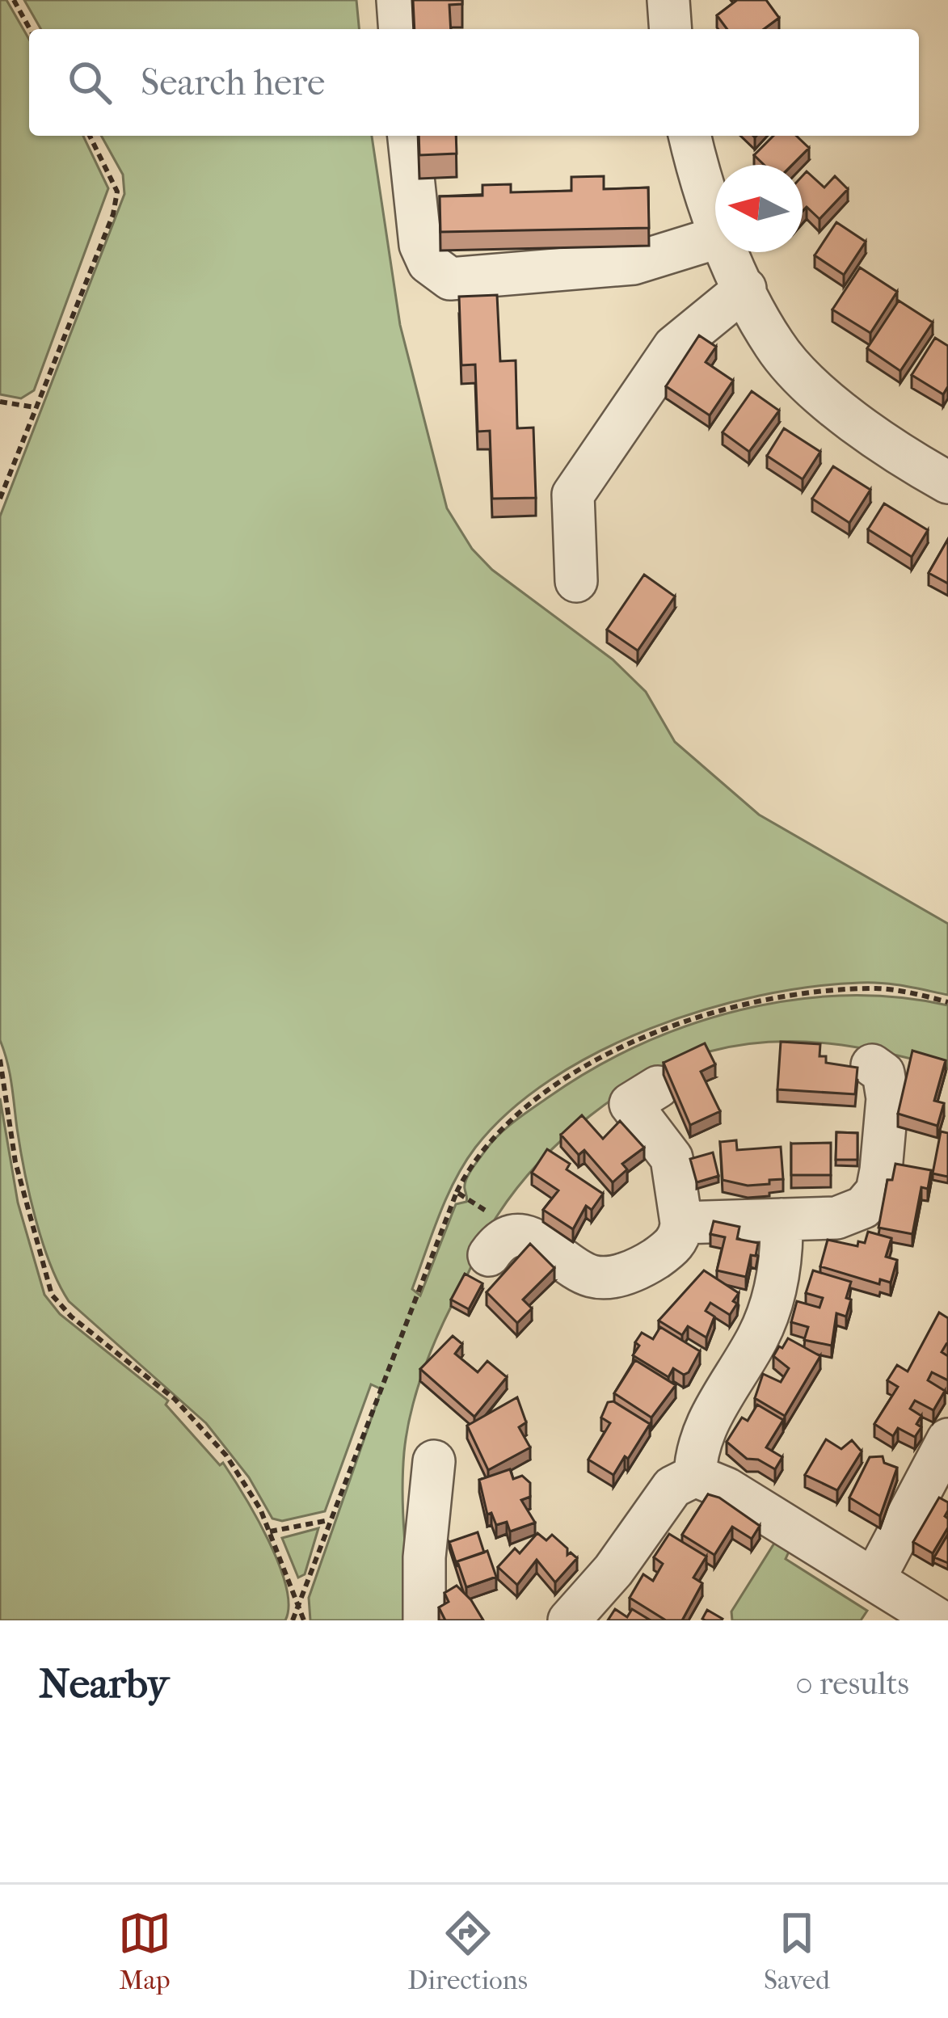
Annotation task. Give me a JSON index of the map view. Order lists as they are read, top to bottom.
{
  "north": "left",
  "page": {
    "search": "Search here",
    "heading": ["Nearby", "0 results"],
    "nav": ["Map", "Directions", "Saved"]
  }
}
